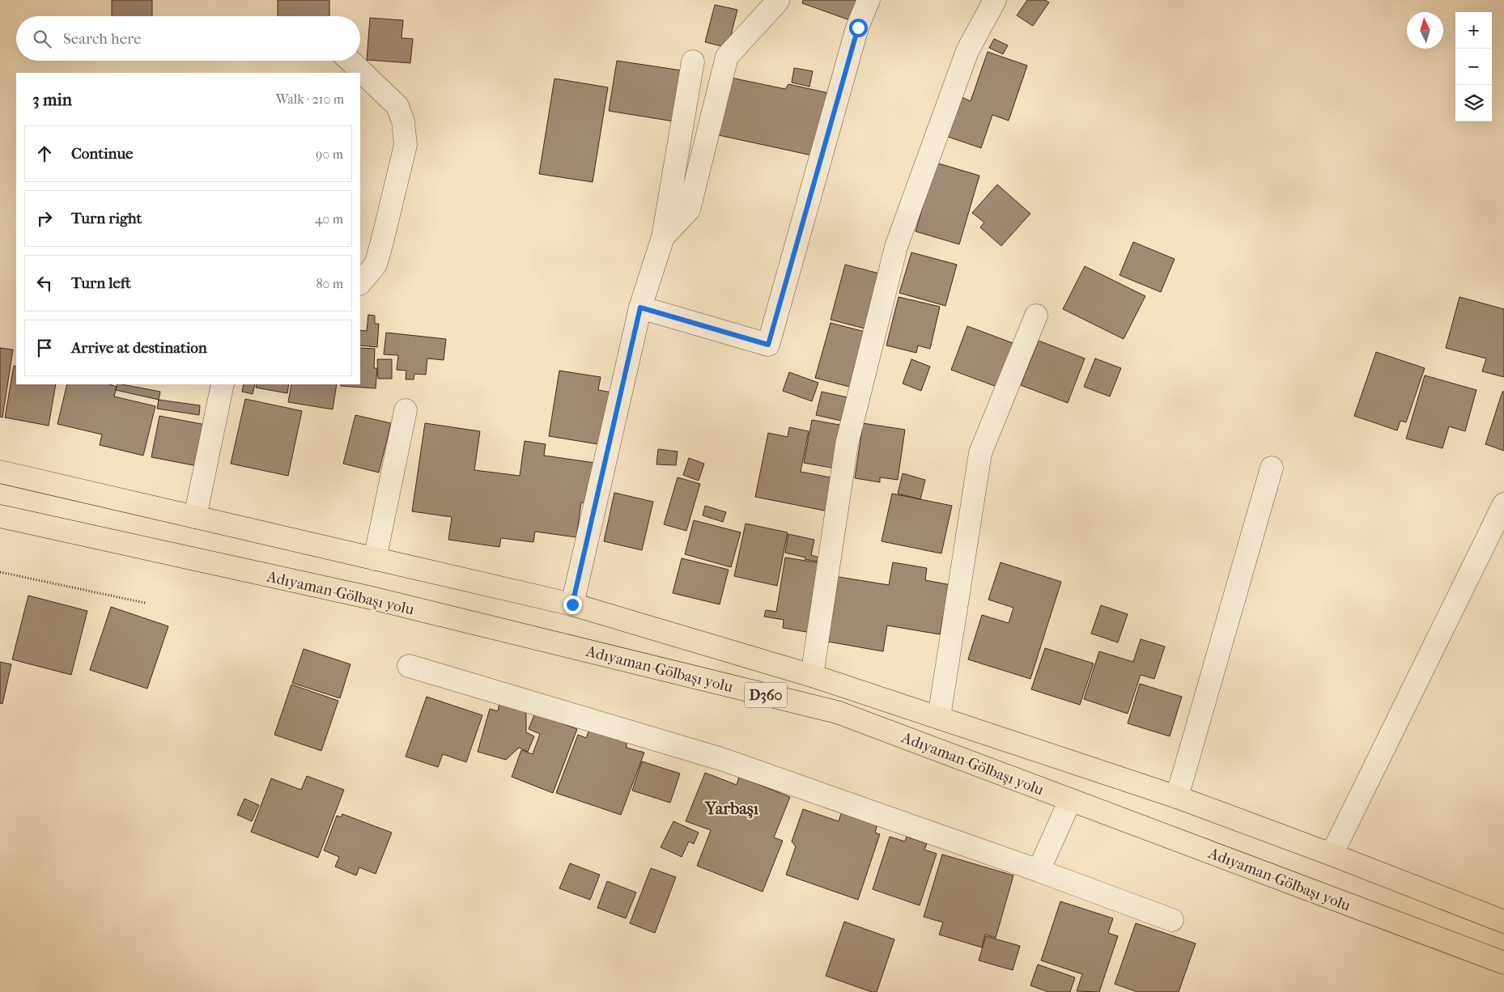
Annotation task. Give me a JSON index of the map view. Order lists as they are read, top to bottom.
{
  "streets": {
    "highway": ["Adıyaman-Gölbaşı yolu", "D360"]
  },
  "districts": ["Yarbaşı"],
  "north": "top",
  "page": {
    "map_buttons": ["+", "−"],
    "search": "Search here",
    "heading": ["3 min", "Walk · 210 m"],
    "list": [
      ["Continue", "90 m"],
      ["Turn right", "40 m"],
      ["Turn left", "80 m"],
      "Arrive at destination"
    ]
  }
}
